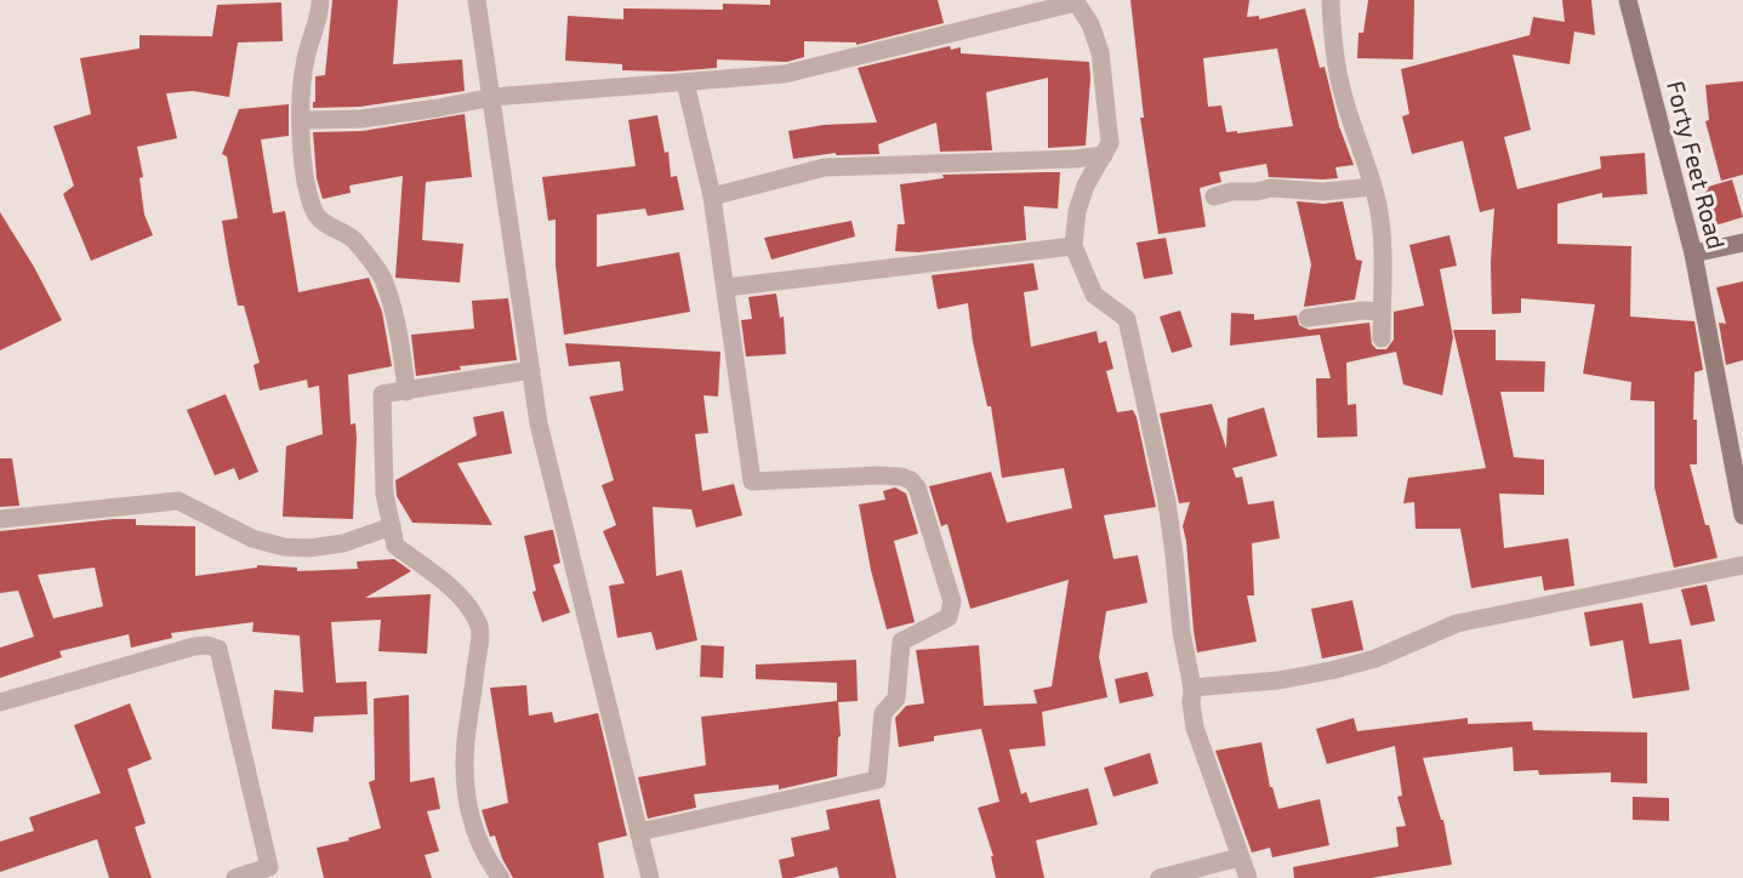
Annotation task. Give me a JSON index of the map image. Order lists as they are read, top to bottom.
{
  "streets": {
    "main road": ["Forty Feet Road"]
  }
}
